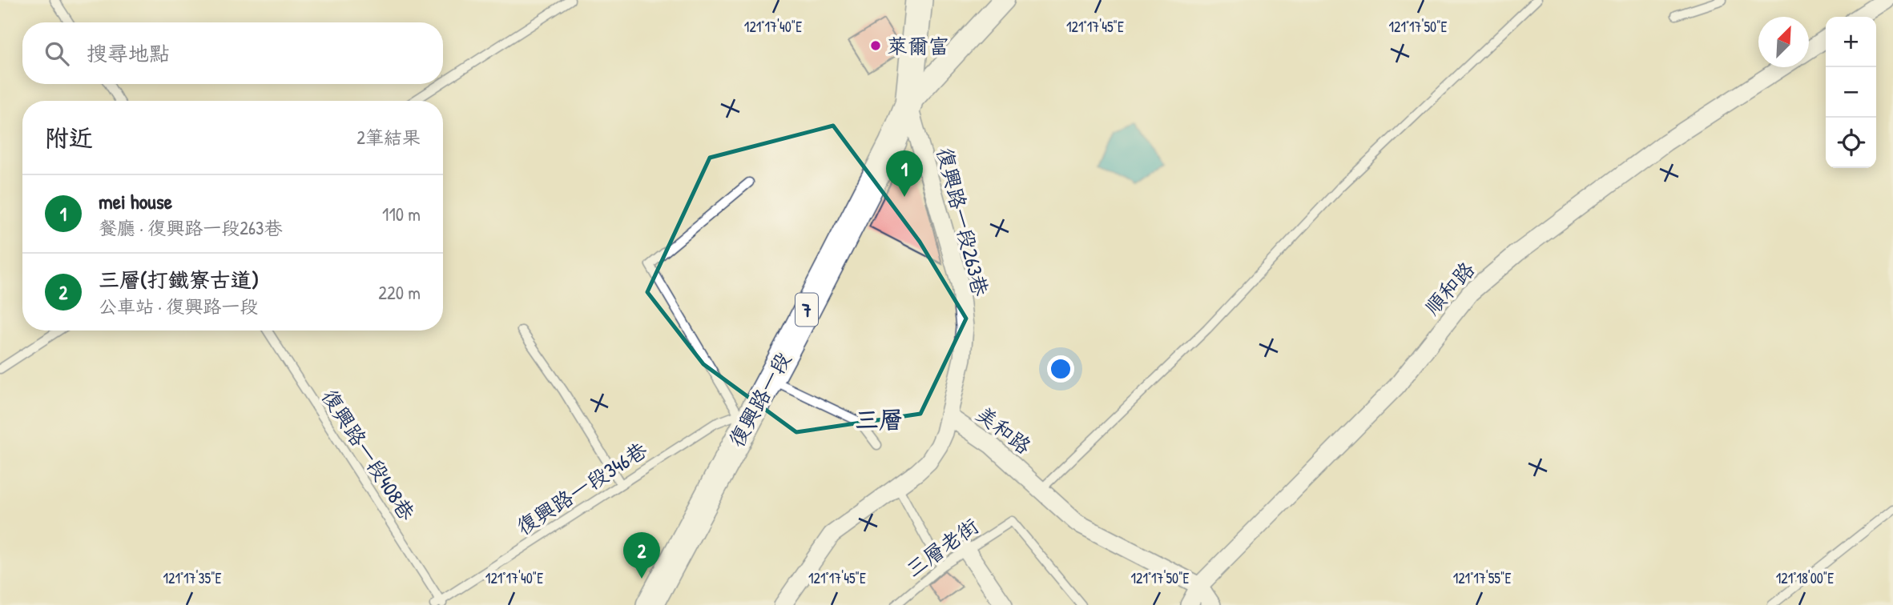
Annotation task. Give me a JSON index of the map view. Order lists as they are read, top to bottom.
{
  "streets": {
    "main road": ["7", "復興路一段"],
    "street": ["復興路一段263巷", "順和路", "美和路"],
    "lane": ["復興路一段408巷", "復興路一段346巷", "三層老街"]
  },
  "crossings": [
    ["復興路一段263巷", "復興路一段"],
    ["復興路一段263巷", "美和路"],
    ["順和路", "美和路"],
    ["復興路一段", "復興路一段346巷"],
    ["復興路一段408巷", "復興路一段346巷"]
  ],
  "districts": ["三層"],
  "places": ["萊爾富"],
  "north": "top right",
  "page": {
    "map_buttons": ["+", "−"],
    "search": "搜尋地點",
    "heading": ["附近", "2筆結果"],
    "pins": ["1", "2"],
    "list": [
      {
        "mark": "1",
        "name": "mei house",
        "note": "餐廳 · 復興路一段263巷",
        "value": "110 m"
      },
      {
        "mark": "2",
        "name": "三層(打鐵寮古道)",
        "note": "公車站 · 復興路一段",
        "value": "220 m"
      }
    ]
  },
  "coordinates": [
    "121°17'40\"E",
    "121°17'45\"E",
    "121°17'50\"E",
    "121°17'35\"E",
    "121°17'55\"E",
    "121°18'00\"E"
  ]
}
